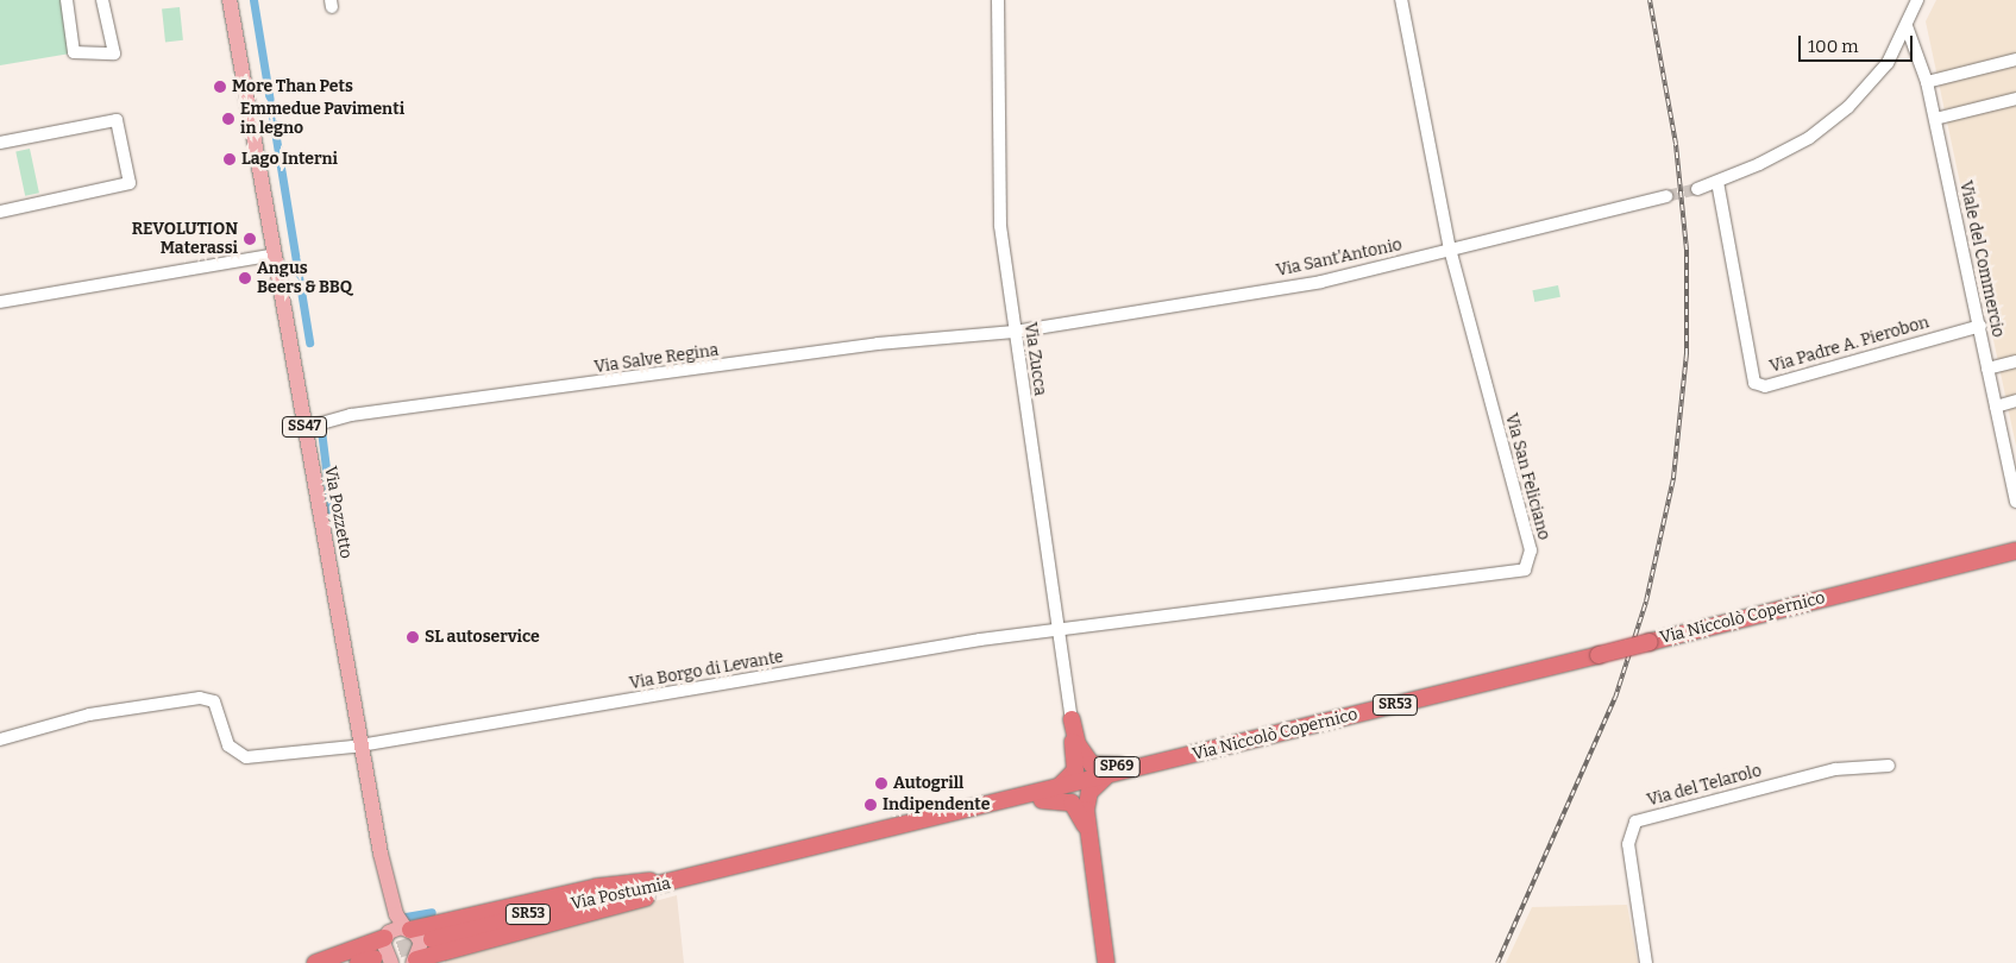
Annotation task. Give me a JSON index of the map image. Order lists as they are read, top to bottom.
{
  "streets": {
    "highway": [
      "Via Niccolò Copernico",
      "SR53",
      "SP69",
      "Via Postumia"
    ],
    "main road": ["SS47", "Via Pozzetto"],
    "street": [
      "Via Sant'Antonio",
      "Viale del Commercio",
      "Via Padre A. Pierobon",
      "Via Salve Regina",
      "Via Zucca",
      "Via San Feliciano",
      "Via Borgo di Levante",
      "Via del Telarolo"
    ]
  },
  "crossings": [
    ["Via Sant'Antonio", "Via Salve Regina"],
    ["Via Sant'Antonio", "Via Zucca"],
    ["Via Sant'Antonio", "Via San Feliciano"],
    ["Viale del Commercio", "Via Padre A. Pierobon"],
    ["Via Salve Regina", "Via Zucca"],
    ["Via Salve Regina", "Via Pozzetto"],
    ["Via Zucca", "Via San Feliciano"],
    ["Via Zucca", "Via Borgo di Levante"],
    ["Via Zucca", "SP69"],
    ["SS47", "Via Pozzetto"],
    ["Via San Feliciano", "Via Borgo di Levante"],
    ["Via Pozzetto", "Via Borgo di Levante"],
    ["Via Niccolò Copernico", "SP69"],
    ["Via Niccolò Copernico", "Via Postumia"]
  ],
  "places": [
    "More Than Pets",
    "Emmedue Pavimenti in legno",
    "Lago Interni",
    "REVOLUTION Materassi",
    "Angus Beers & BBQ",
    "SL autoservice",
    "Autogrill",
    "Indipendente"
  ],
  "scale_bar": "100 m"
}
